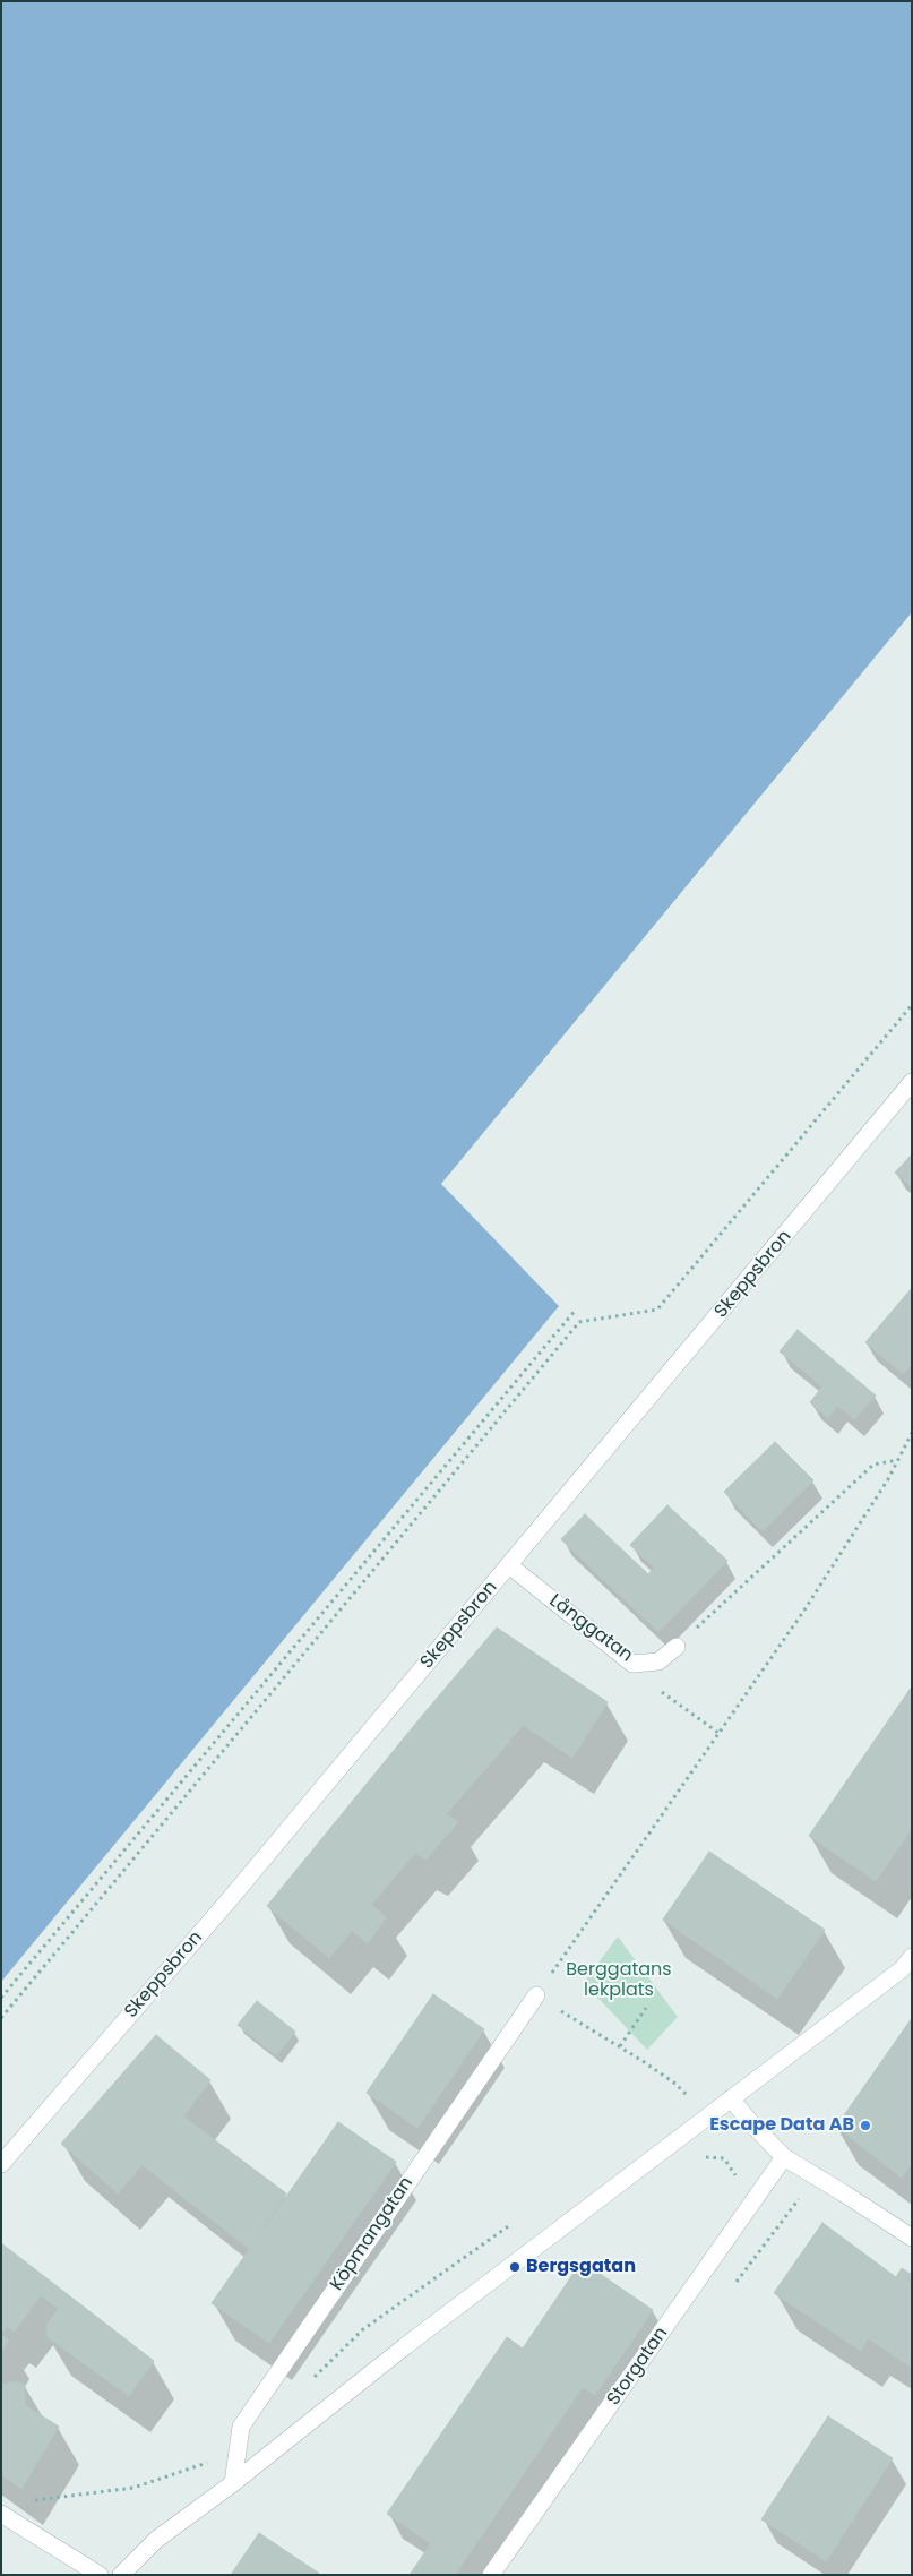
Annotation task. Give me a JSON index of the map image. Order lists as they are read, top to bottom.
{
  "streets": {
    "street": [
      "Skeppsbron",
      "Långgatan",
      "Köpmangatan",
      "Storgatan"
    ]
  },
  "crossings": [
    ["Skeppsbron", "Långgatan"]
  ],
  "parks": ["Berggatans lekplats"],
  "places": ["Escape Data AB", "Bergsgatan"]
}
